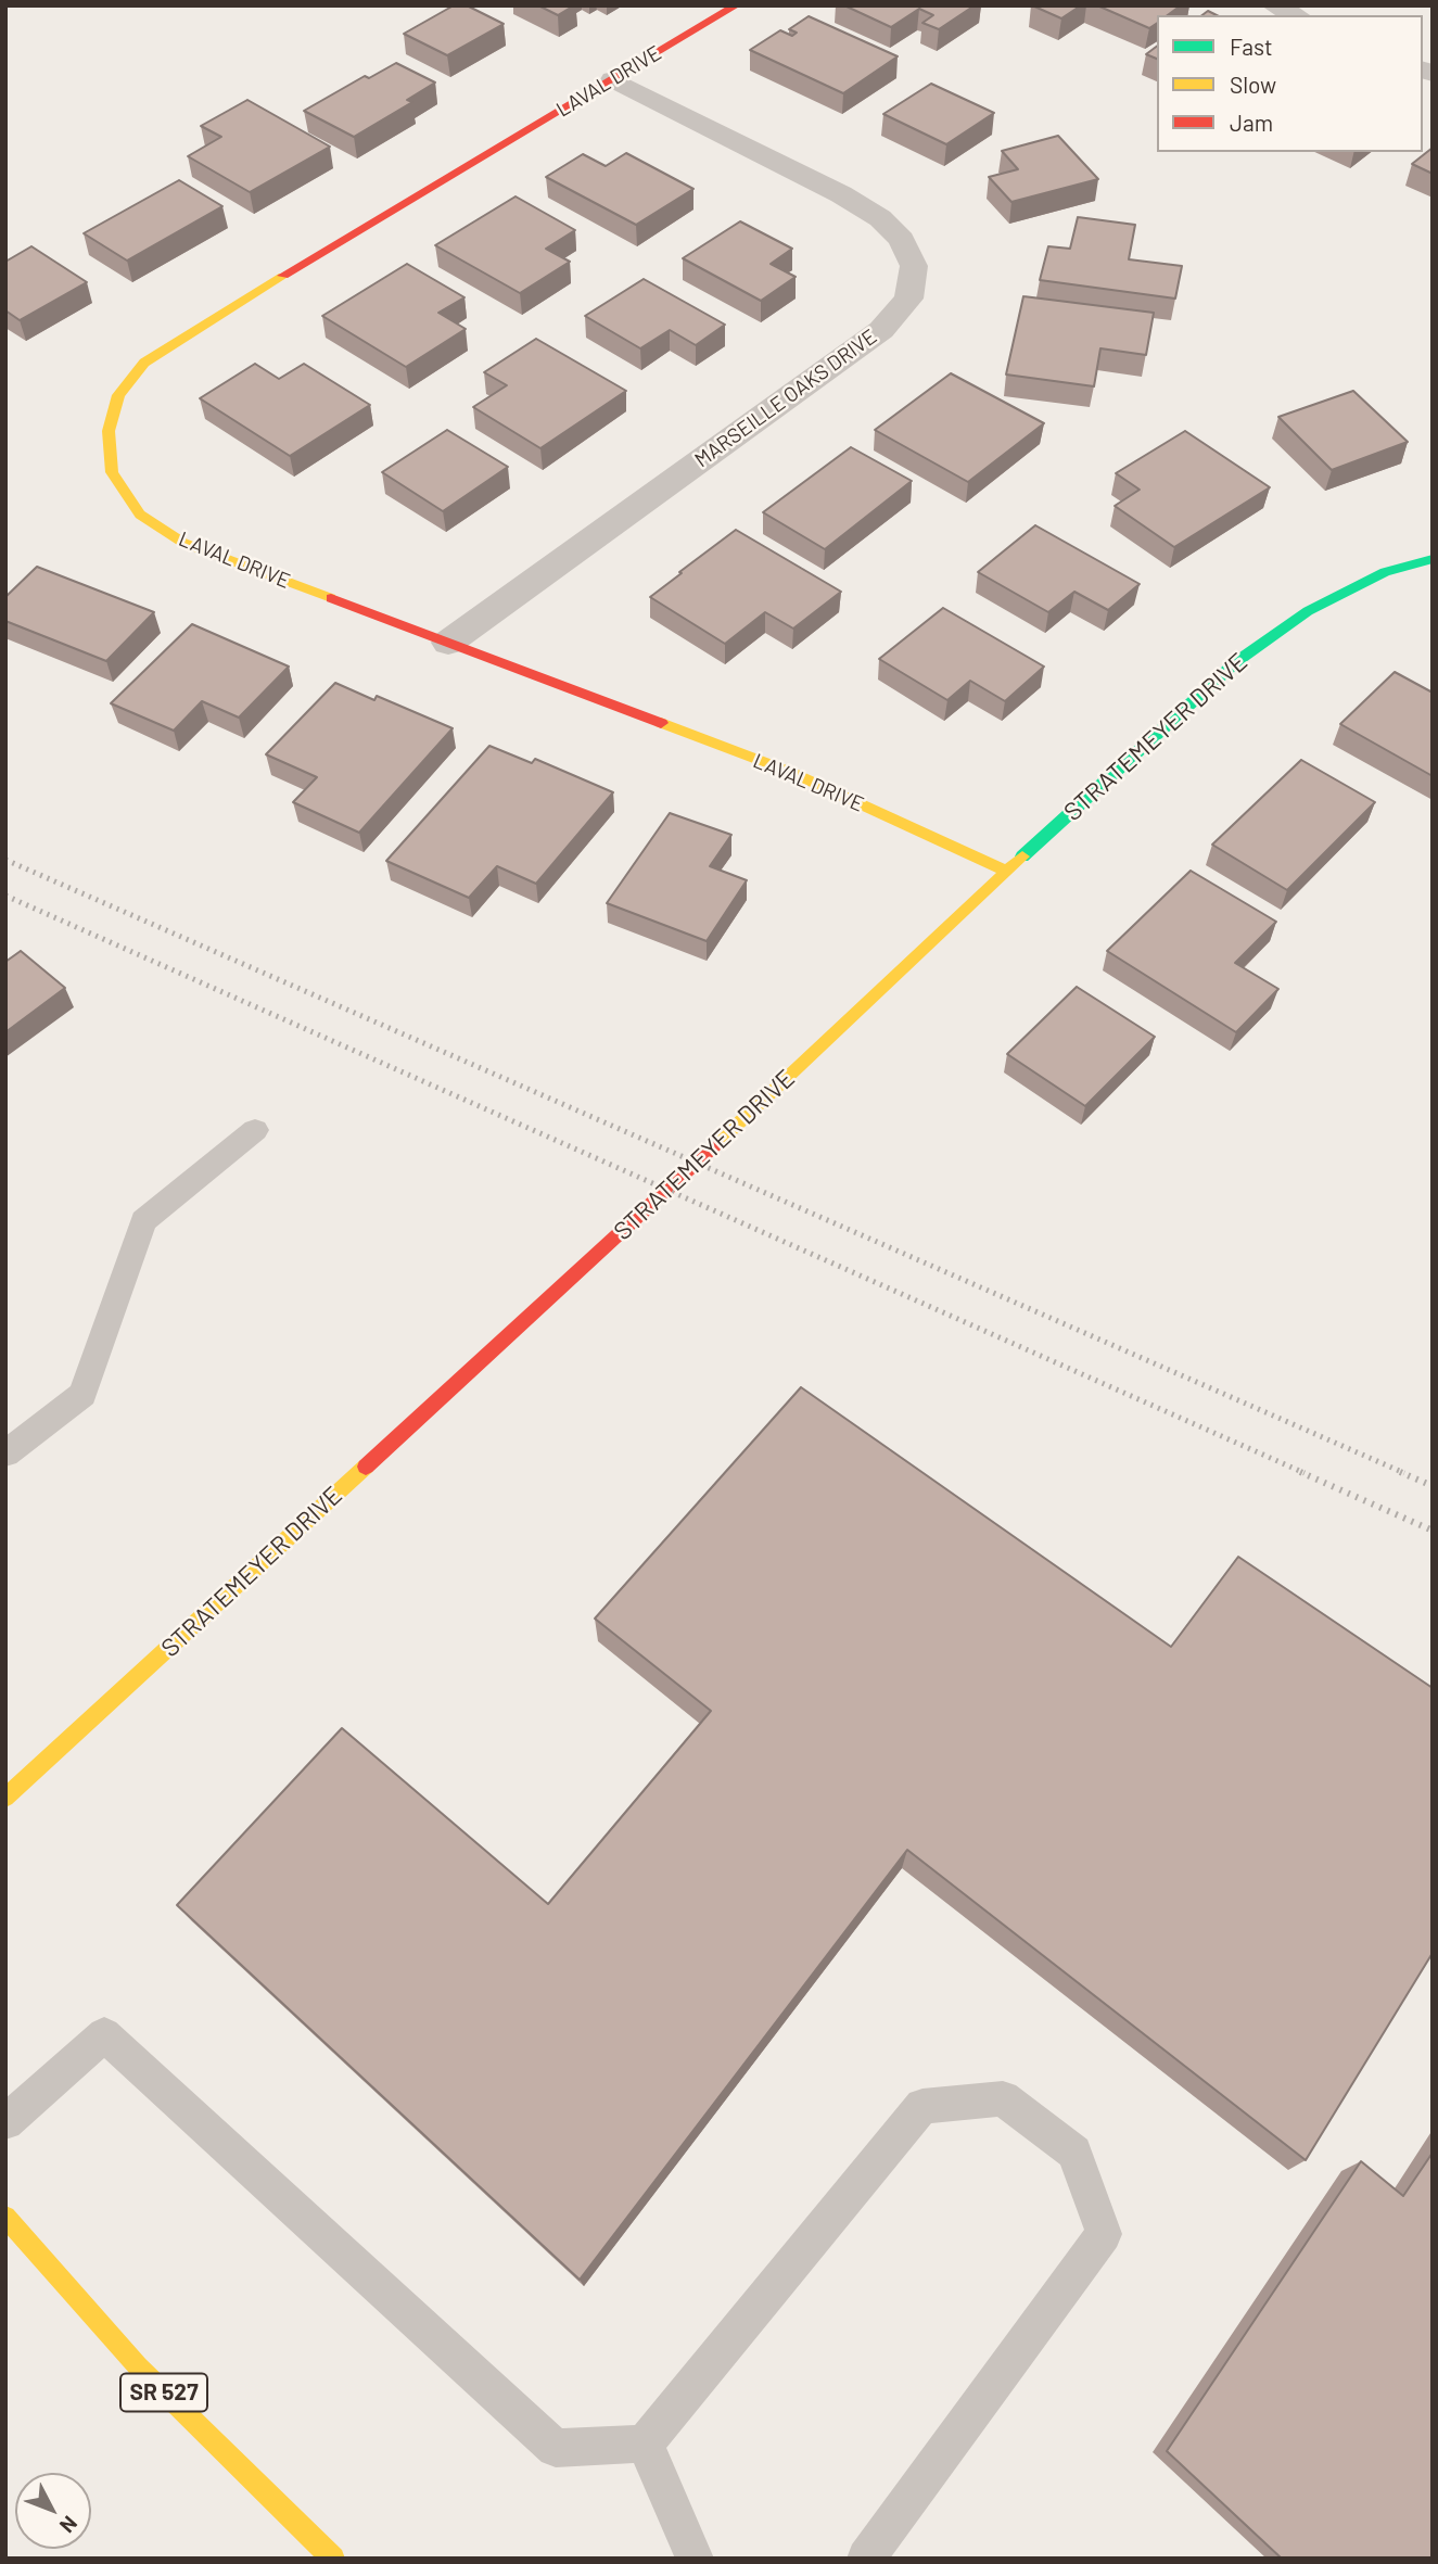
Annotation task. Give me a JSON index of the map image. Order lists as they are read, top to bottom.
{
  "streets": {
    "street": [
      "LAVAL DRIVE",
      "MARSEILLE OAKS DRIVE",
      "STRATEMEYER DRIVE",
      "SR 527"
    ]
  },
  "crossings": [
    ["LAVAL DRIVE", "MARSEILLE OAKS DRIVE"],
    ["LAVAL DRIVE", "STRATEMEYER DRIVE"]
  ],
  "legend": ["Fast", "Slow", "Jam"],
  "north": "bottom right"
}
